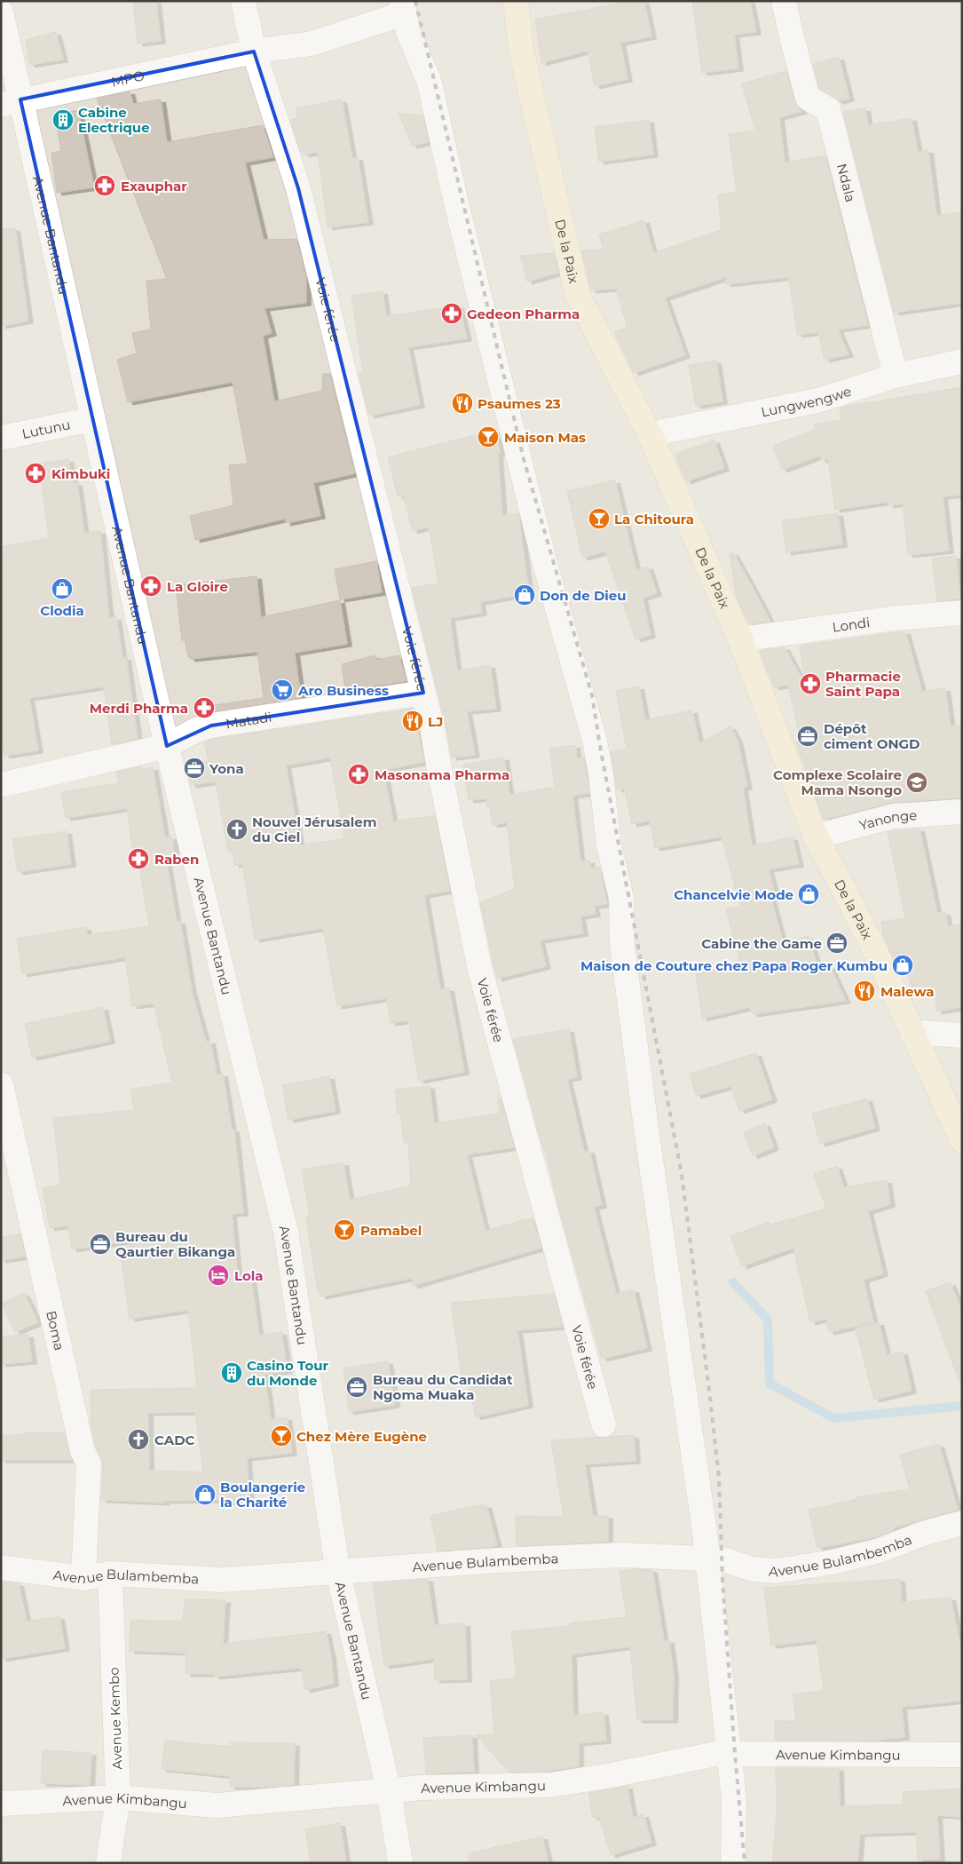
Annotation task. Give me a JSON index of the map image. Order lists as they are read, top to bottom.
{
  "streets": {
    "street": [
      "MPO",
      "Ndala",
      "Avenue Bantandu",
      "De la Paix",
      "Voie férée",
      "Lungwengwe",
      "Lutunu",
      "Londi",
      "Matadi",
      "Yanonge",
      "Boma",
      "Avenue Bulambemba",
      "Avenue Kembo",
      "Avenue Kimbangu"
    ]
  },
  "crossings": [
    ["MPO", "Avenue Bantandu"],
    ["MPO", "Voie férée"],
    ["Ndala", "Lungwengwe"],
    ["Avenue Bantandu", "Lutunu"],
    ["Avenue Bantandu", "Matadi"],
    ["Avenue Bantandu", "Avenue Bulambemba"],
    ["Avenue Bantandu", "Avenue Kimbangu"],
    ["De la Paix", "Lungwengwe"],
    ["De la Paix", "Londi"],
    ["De la Paix", "Yanonge"],
    ["Voie férée", "Matadi"],
    ["Boma", "Avenue Bulambemba"],
    ["Avenue Bulambemba", "Avenue Kembo"],
    ["Avenue Kembo", "Avenue Kimbangu"]
  ],
  "places": {
    "building": ["Cabine Electrique", "Casino Tour du Monde"],
    "pharmacy": [
      "Exauphar",
      "Gedeon Pharma",
      "Kimbuki",
      "La Gloire",
      "Pharmacie Saint Papa",
      "Merdi Pharma",
      "Masonama Pharma",
      "Raben"
    ],
    "restaurant": ["Psaumes 23", "LJ", "Malewa"],
    "bar": [
      "Maison Mas",
      "La Chitoura",
      "Pamabel",
      "Chez Mère Eugène"
    ],
    "shop": [
      "Clodia",
      "Don de Dieu",
      "Chancelvie Mode",
      "Maison de Couture chez Papa Roger Kumbu",
      "Boulangerie la Charité"
    ],
    "supermarket": ["Aro Business"],
    "office": [
      "Dépôt ciment ONGD",
      "Yona",
      "Cabine the Game",
      "Bureau du Qaurtier Bikanga",
      "Bureau du Candidat Ngoma Muaka"
    ],
    "school or university": ["Complexe Scolaire Mama Nsongo"],
    "church": ["Nouvel Jérusalem du Ciel", "CADC"],
    "hotel": ["Lola"]
  }
}
